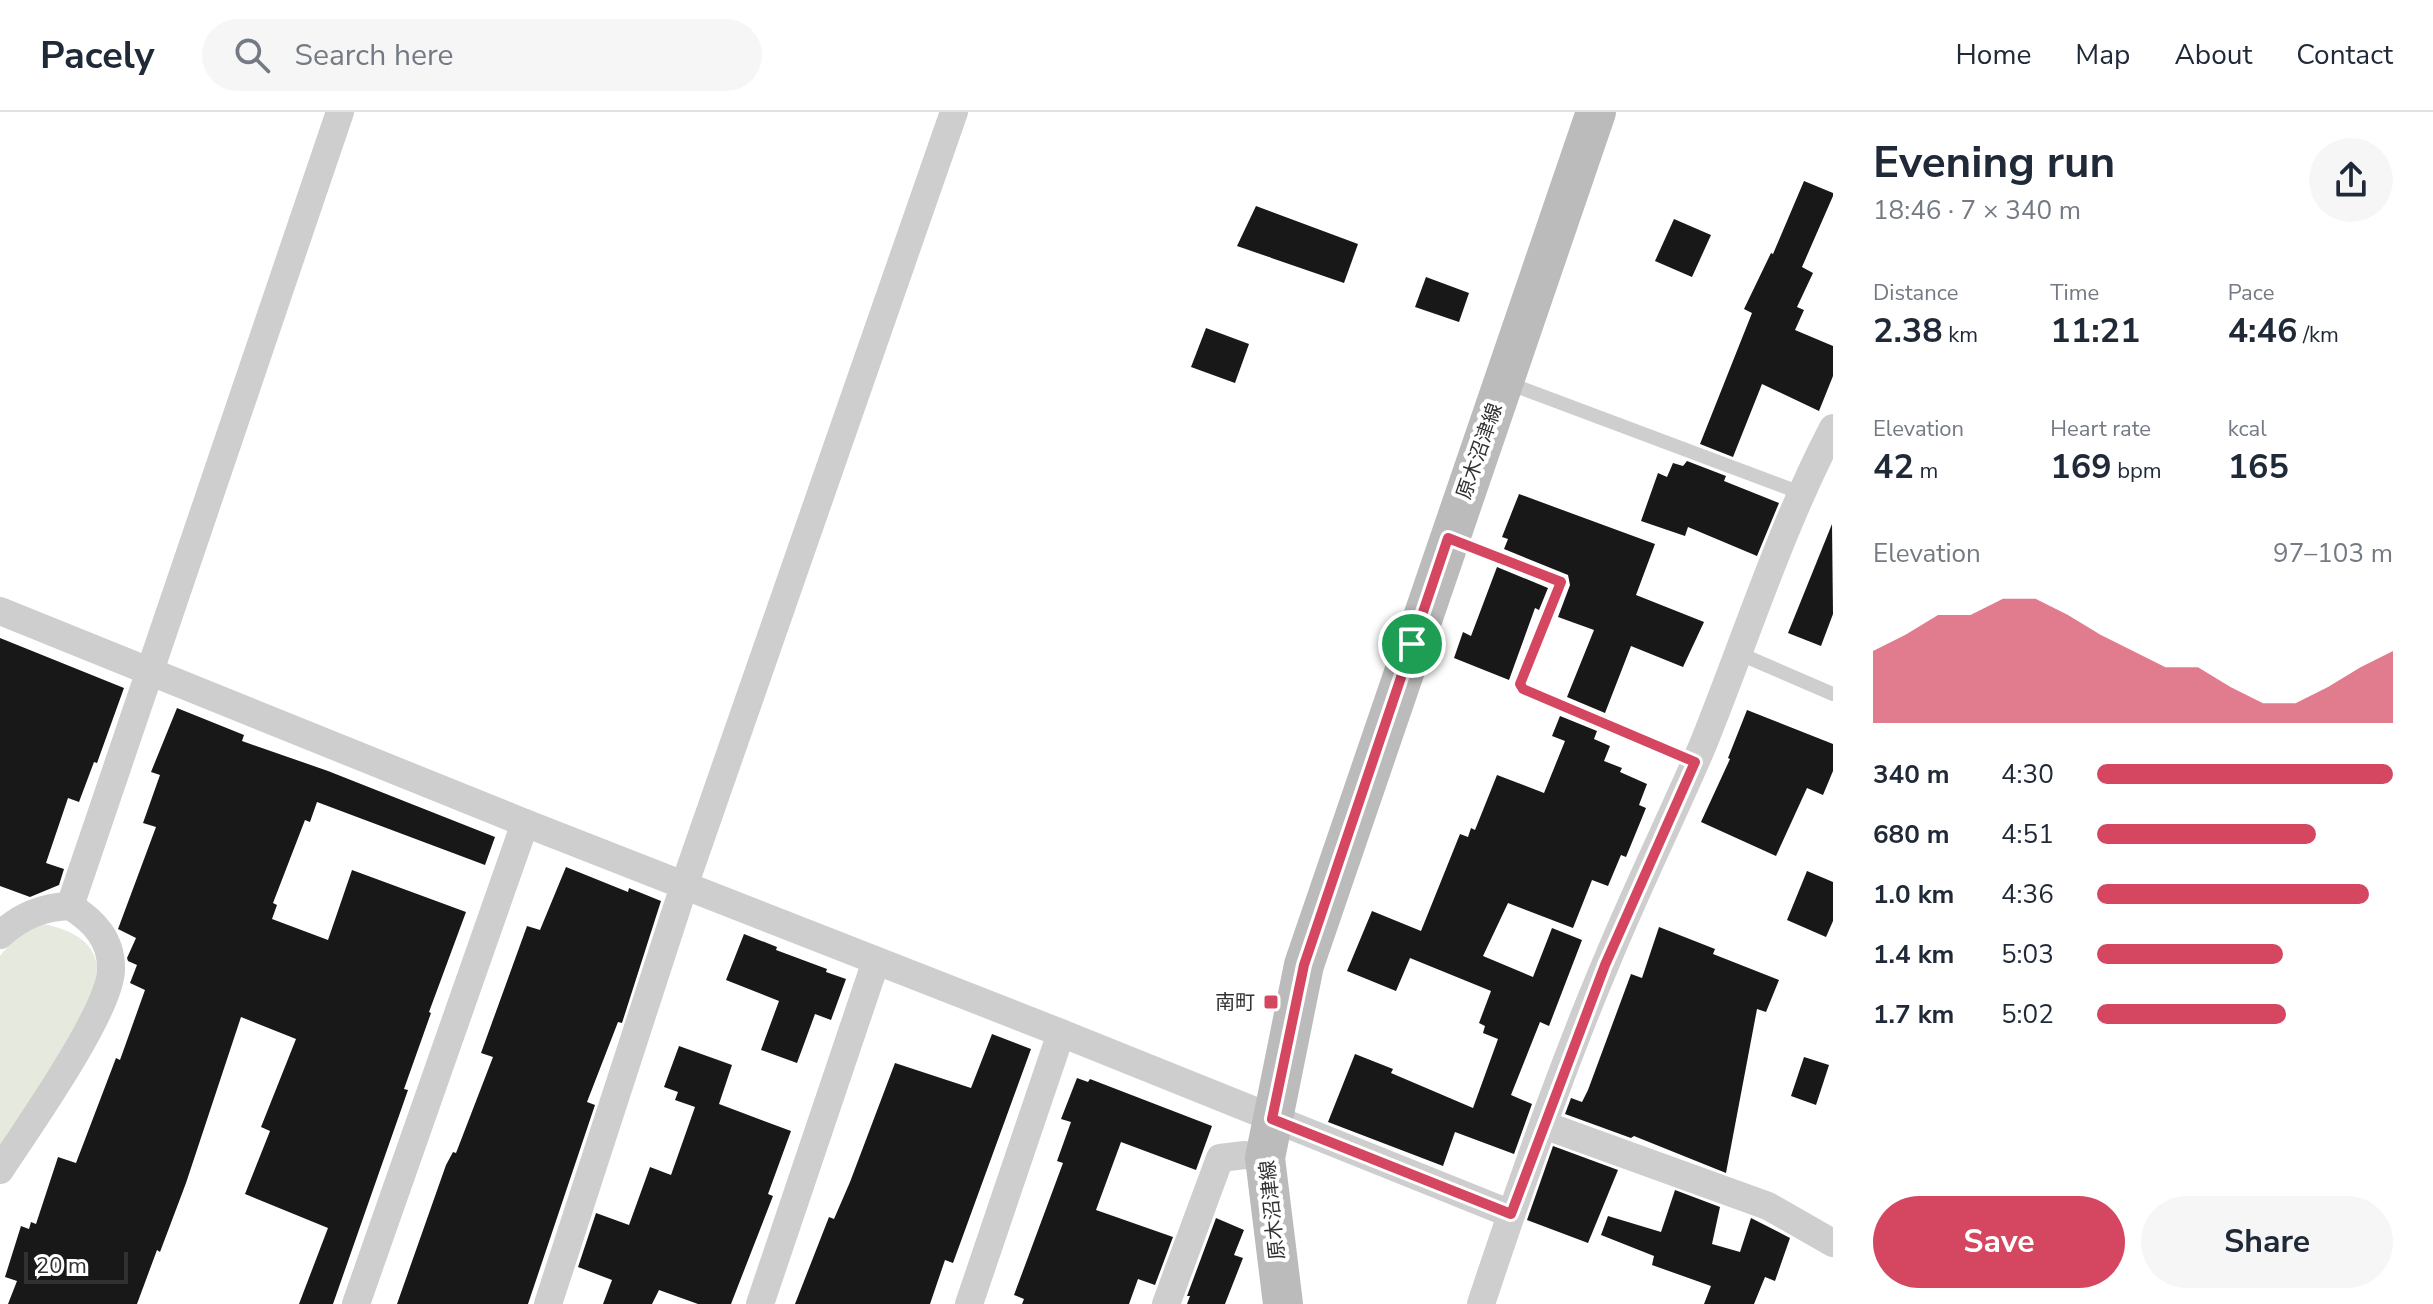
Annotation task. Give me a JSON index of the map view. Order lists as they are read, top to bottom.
{
  "streets": {
    "main road": ["原木沼津線"]
  },
  "places": {
    "transit": ["南町"]
  },
  "scale_bar": "20 m",
  "page": {
    "header": "Pacely",
    "search": "Search here",
    "nav": [
      "Home",
      "Map",
      "About",
      "Contact"
    ],
    "heading": ["Evening run", "18:46 · 7 × 340 m"],
    "stats": [
      ["Distance", "2.38 km"],
      ["Time", "11:21"],
      ["Pace", "4:46 /km"],
      ["Elevation", "42 m"],
      ["Heart rate", "169 bpm"],
      ["kcal", "165"]
    ],
    "chart": ["Elevation", "97–103 m"],
    "list": [
      {
        "name": "340 m",
        "note": "4:30"
      },
      {
        "name": "680 m",
        "note": "4:51"
      },
      {
        "name": "1.0 km",
        "note": "4:36"
      },
      {
        "name": "1.4 km",
        "note": "5:03"
      },
      {
        "name": "1.7 km",
        "note": "5:02"
      }
    ],
    "buttons": ["Save", "Share"],
    "scale": "20 m"
  }
}
